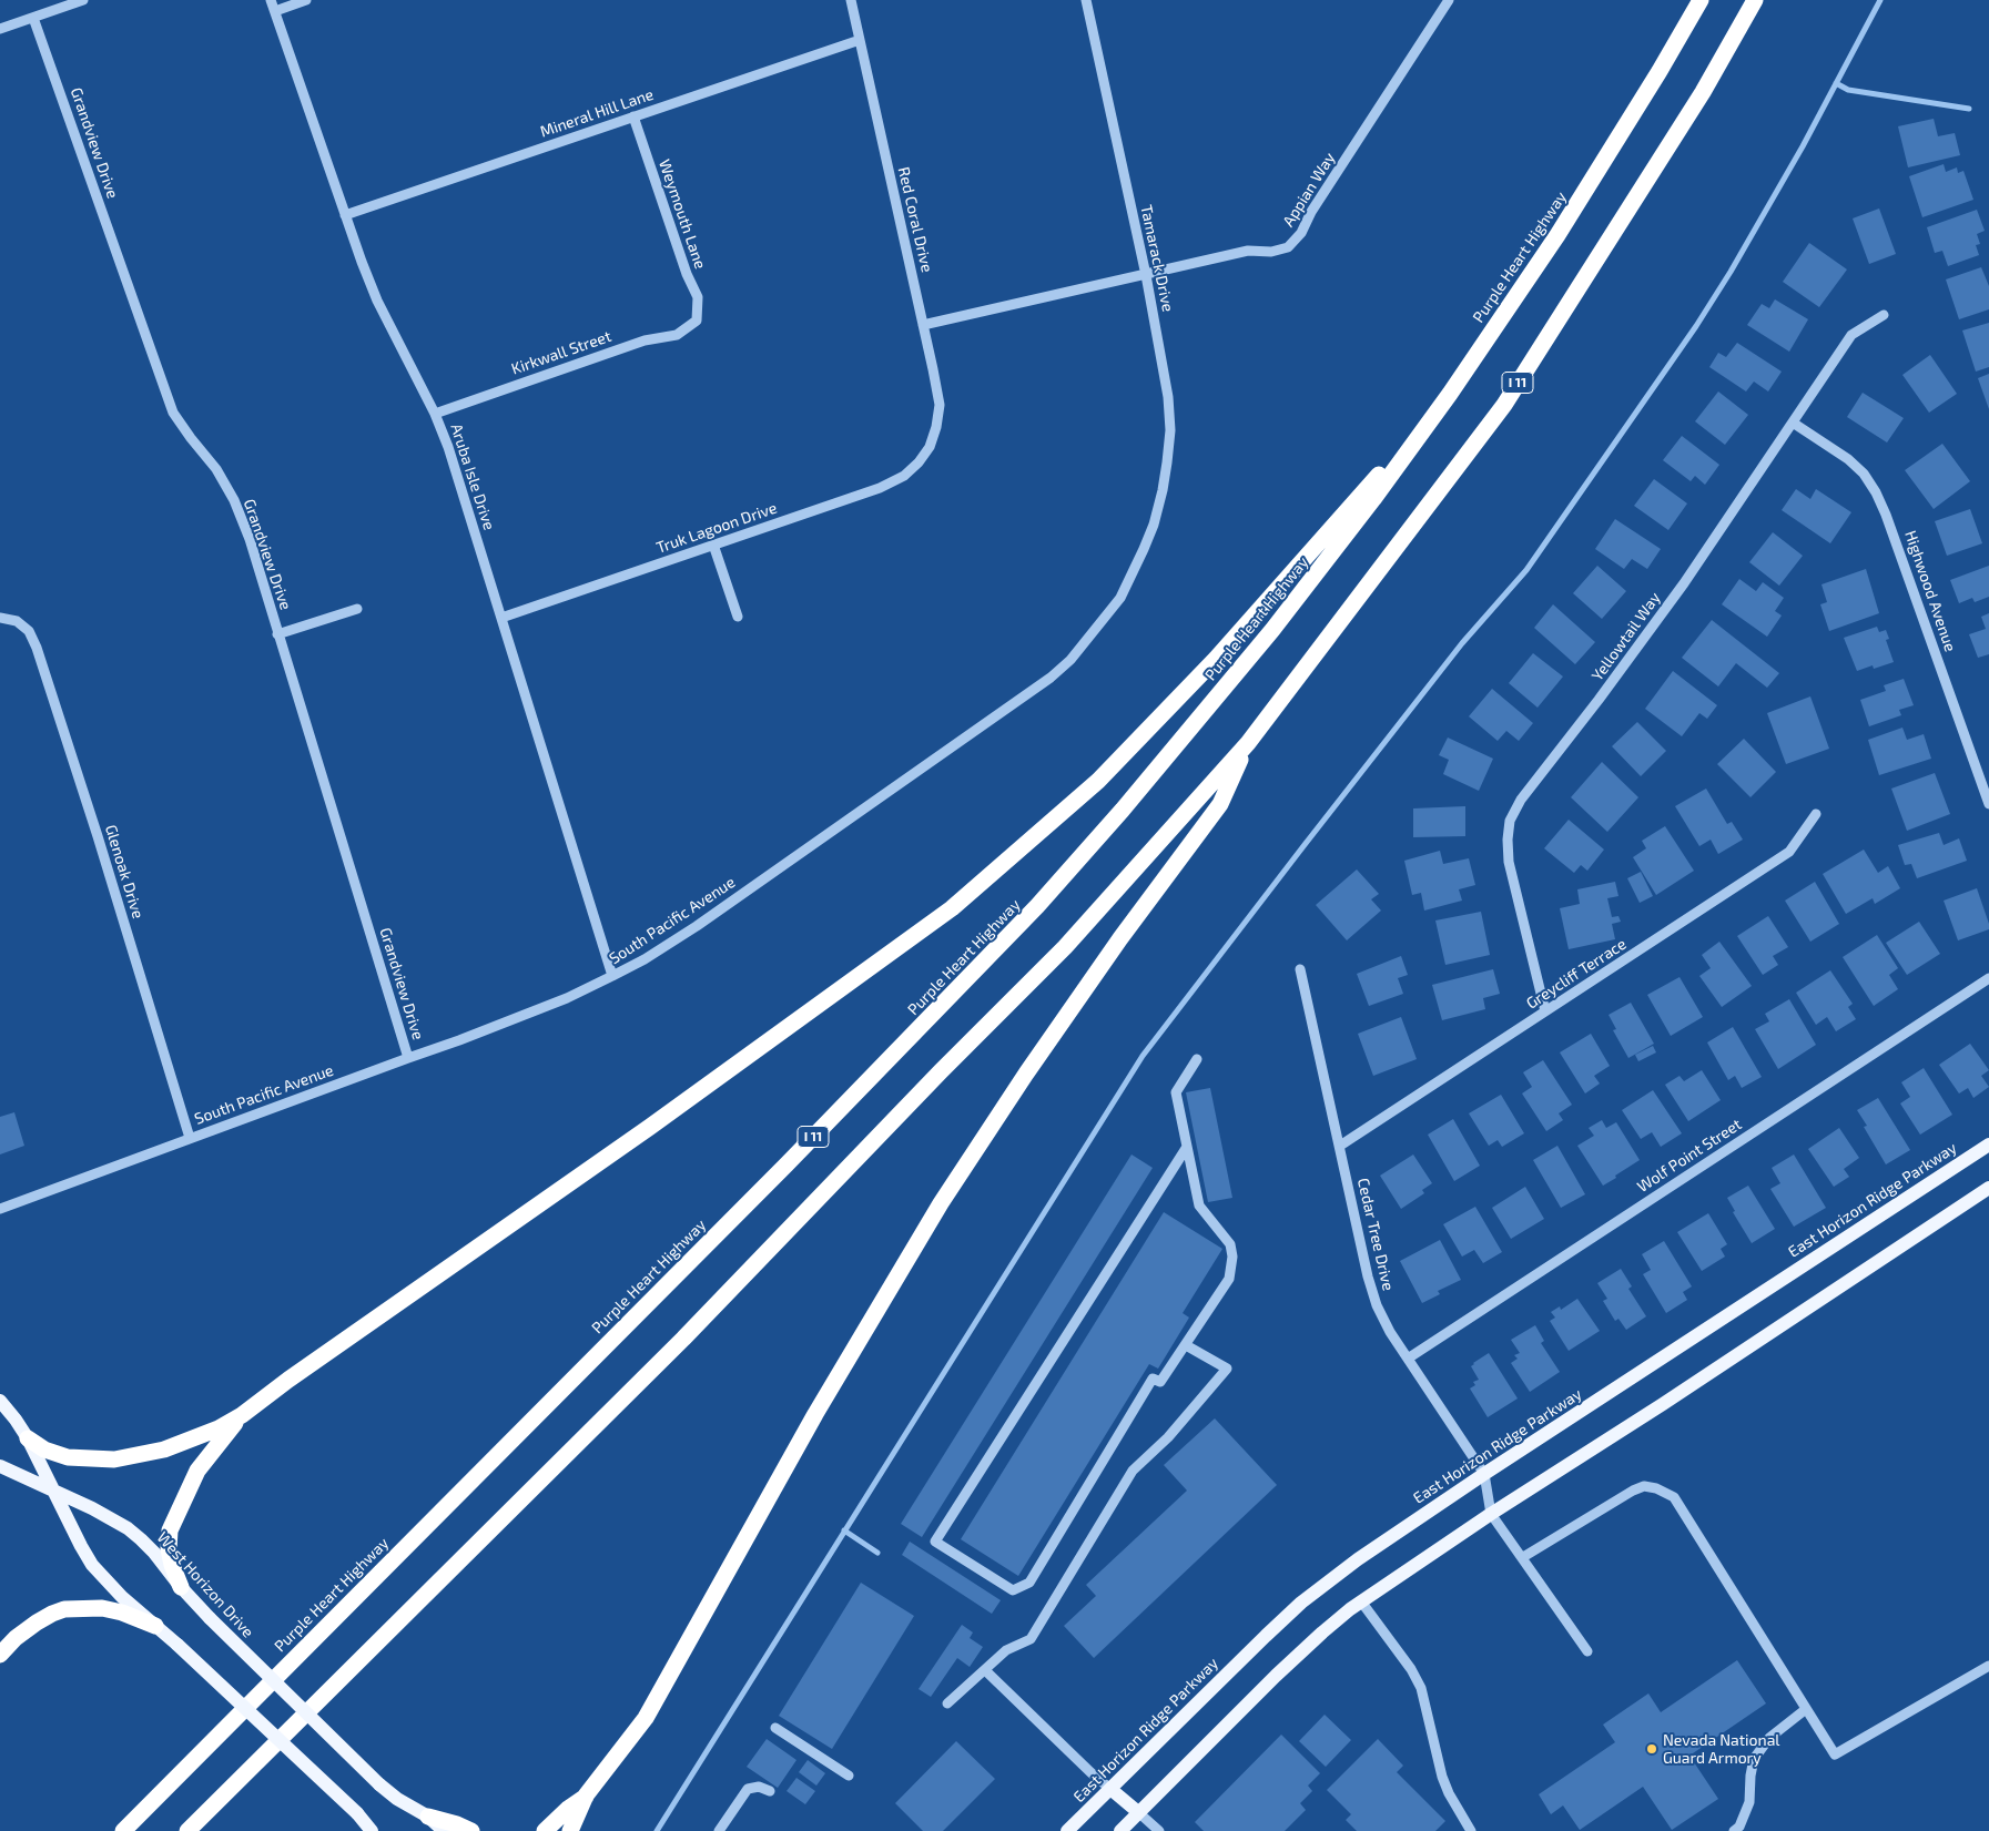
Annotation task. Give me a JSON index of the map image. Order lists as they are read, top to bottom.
{
  "streets": {
    "highway": ["Purple Heart Highway", "I 11"],
    "main road": ["East Horizon Ridge Parkway", "West Horizon Drive"],
    "street": [
      "Mineral Hill Lane",
      "Grandview Drive",
      "Appian Way",
      "Weymouth Lane",
      "Red Coral Drive",
      "Tamarack Drive",
      "Kirkwall Street",
      "Aruba Isle Drive",
      "Truk Lagoon Drive",
      "Highwood Avenue",
      "Yellowtail Way",
      "Glenoak Drive",
      "South Pacific Avenue",
      "Greycliff Terrace",
      "Wolf Point Street",
      "Cedar Tree Drive"
    ]
  },
  "crossings": [
    ["Mineral Hill Lane", "Weymouth Lane"],
    ["Mineral Hill Lane", "Red Coral Drive"],
    ["Mineral Hill Lane", "Aruba Isle Drive"],
    ["Grandview Drive", "South Pacific Avenue"],
    ["Appian Way", "Red Coral Drive"],
    ["Appian Way", "Tamarack Drive"],
    ["Weymouth Lane", "Kirkwall Street"],
    ["Red Coral Drive", "Truk Lagoon Drive"],
    ["Tamarack Drive", "South Pacific Avenue"],
    ["Kirkwall Street", "Aruba Isle Drive"],
    ["Aruba Isle Drive", "Truk Lagoon Drive"],
    ["Aruba Isle Drive", "South Pacific Avenue"],
    ["Highwood Avenue", "Yellowtail Way"],
    ["Yellowtail Way", "Greycliff Terrace"],
    ["Glenoak Drive", "South Pacific Avenue"],
    ["Greycliff Terrace", "Cedar Tree Drive"],
    ["Wolf Point Street", "Cedar Tree Drive"],
    ["East Horizon Ridge Parkway", "Cedar Tree Drive"]
  ],
  "places": ["Nevada National Guard Armory"]
}
